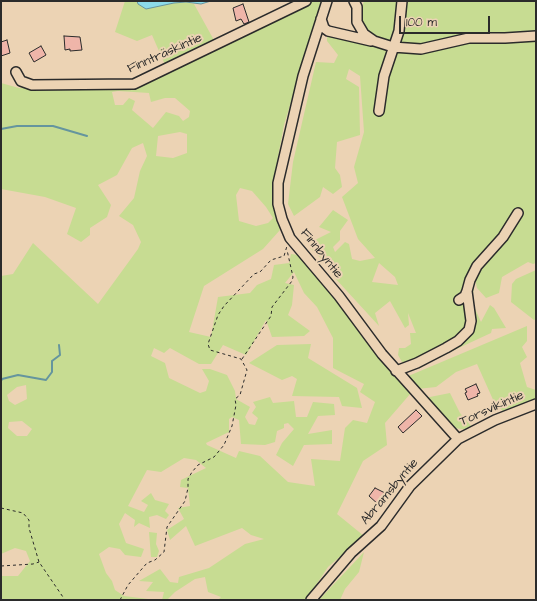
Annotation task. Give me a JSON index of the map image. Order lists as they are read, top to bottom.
{
  "streets": {
    "street": [
      "Finnträskintie",
      "Finnbyntie",
      "Torsvikintie",
      "Abramsbyntie"
    ]
  },
  "crossings": [
    ["Finnbyntie", "Torsvikintie"],
    ["Finnbyntie", "Abramsbyntie"],
    ["Torsvikintie", "Abramsbyntie"]
  ],
  "scale_bar": "100 m"
}
